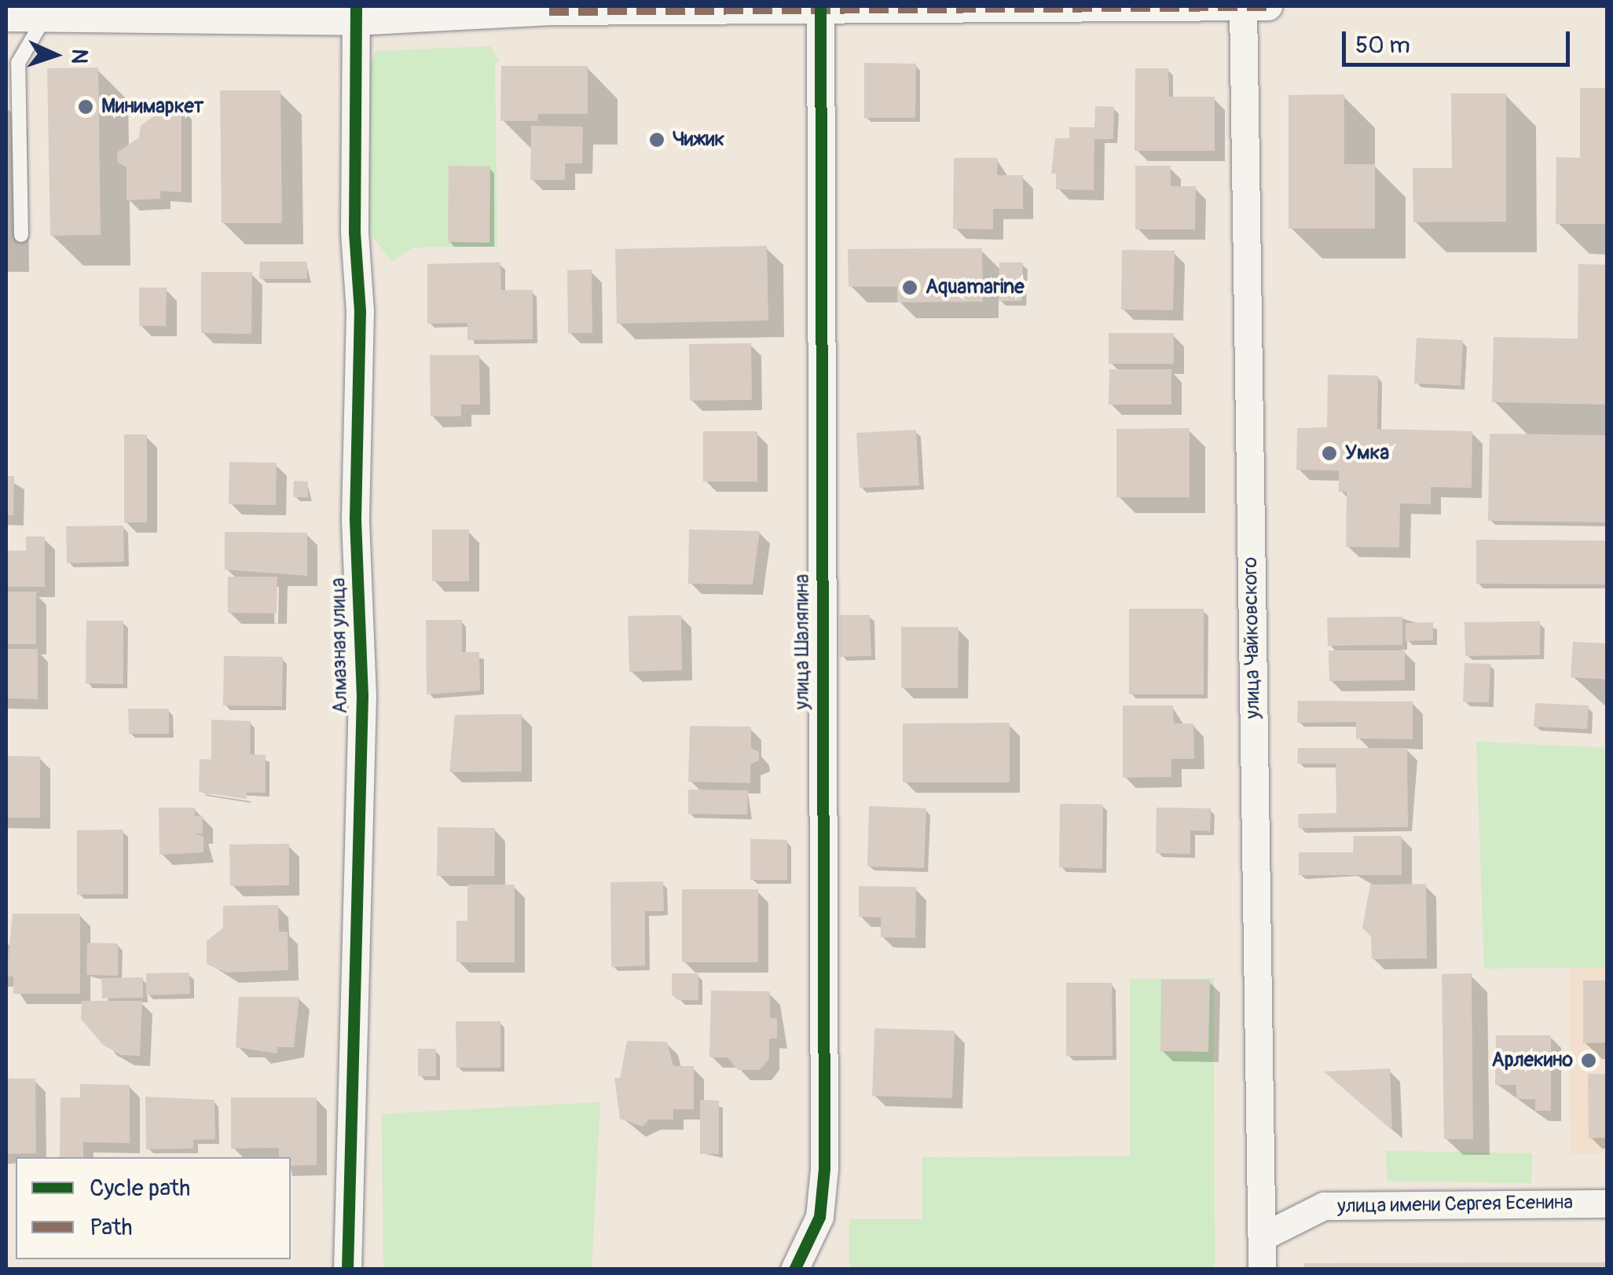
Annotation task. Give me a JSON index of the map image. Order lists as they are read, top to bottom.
{
  "streets": {
    "street": [
      "улица Чайковского",
      "улица Шаляпина",
      "Алмазная улица",
      "улица имени Сергея Есенина"
    ]
  },
  "crossings": [
    ["улица Чайковского", "улица имени Сергея Есенина"]
  ],
  "places": [
    "Минимаркет",
    "Чижик",
    "Aquamarine",
    "Умка",
    "Арлекино"
  ],
  "legend": ["Cycle path", "Path"],
  "scale_bar": "50 m",
  "north": "right"
}
